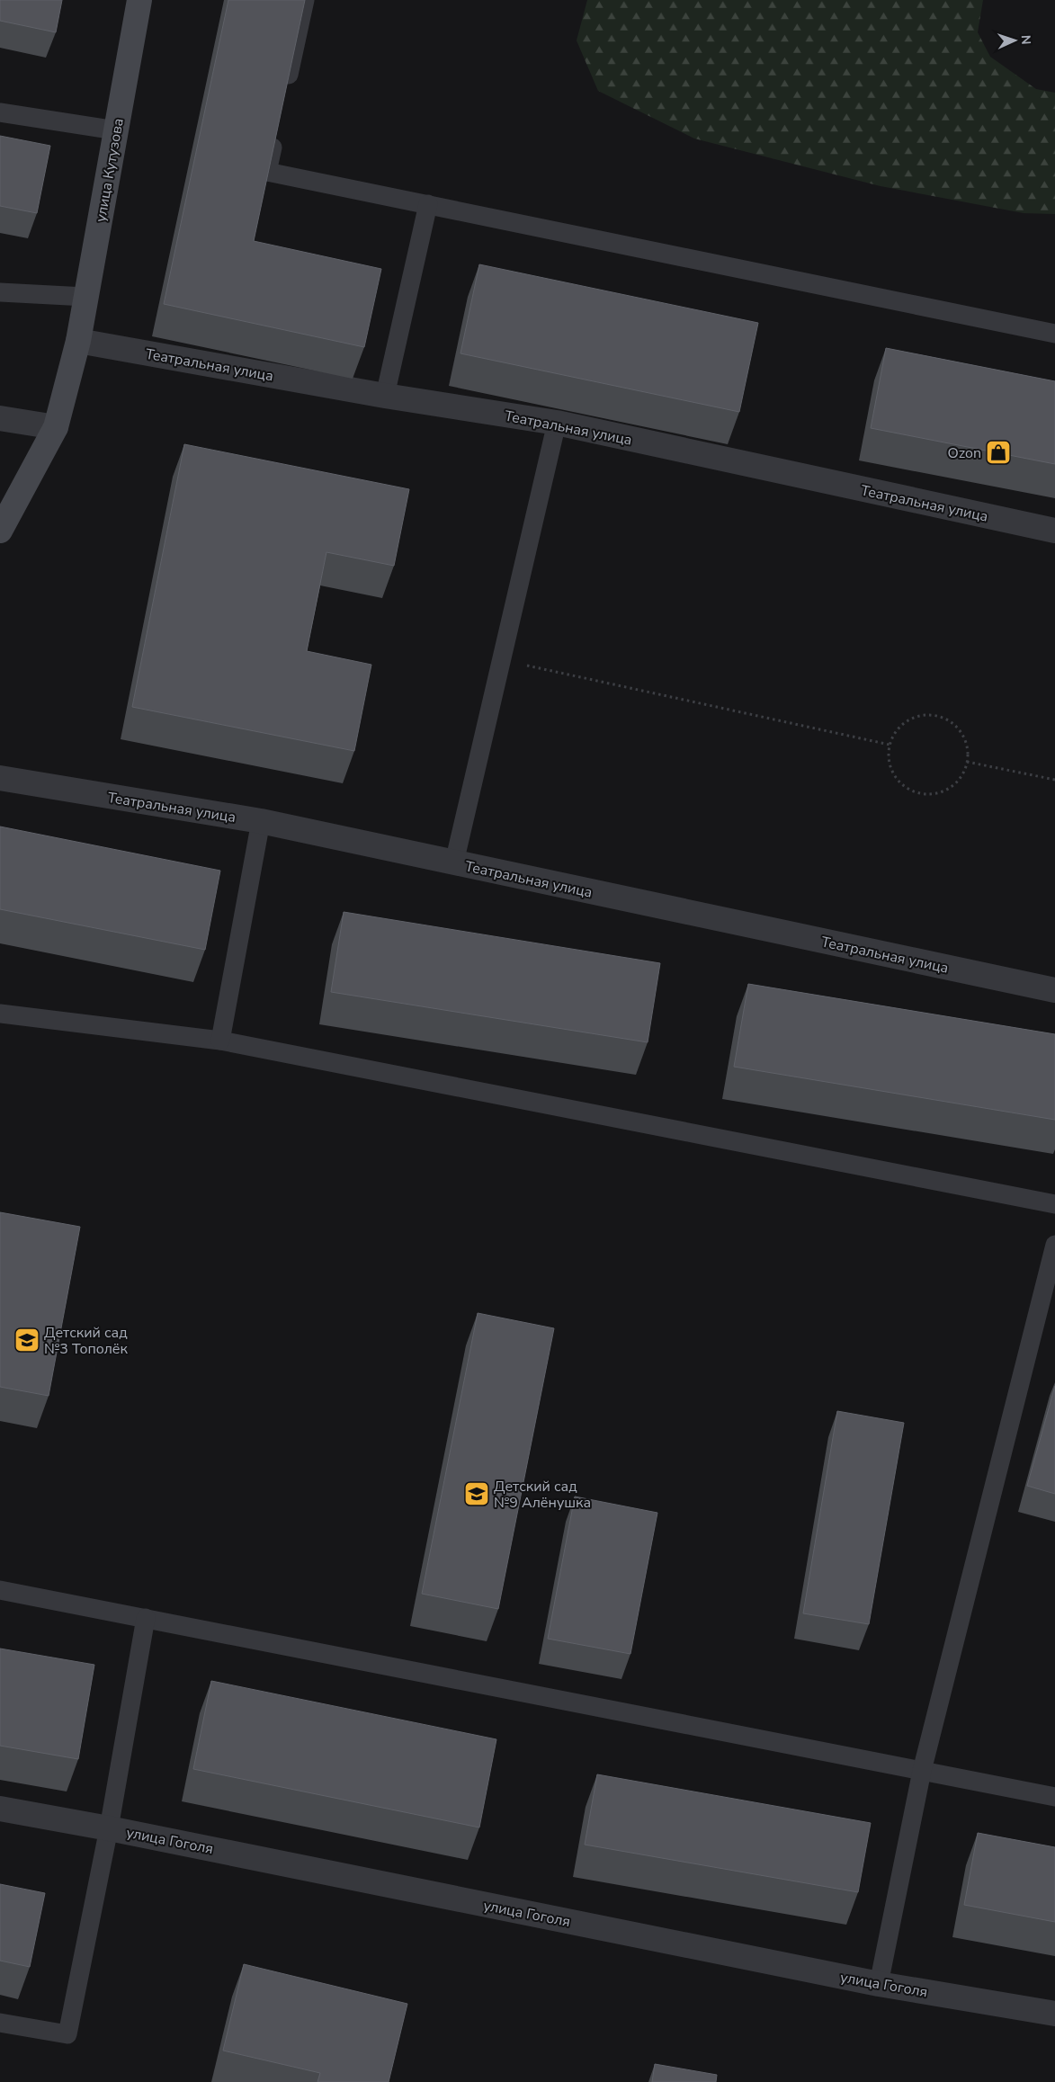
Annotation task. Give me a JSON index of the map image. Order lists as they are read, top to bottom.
{
  "streets": {
    "street": ["улица Кутузова", "Театральная улица", "улица Гоголя"]
  },
  "crossings": [
    ["улица Кутузова", "Театральная улица"]
  ],
  "places": {
    "shop": ["Ozon"],
    "school or university": ["Детский сад №3 Тополёк", "Детский сад №9 Алёнушка"]
  },
  "north": "right"
}
